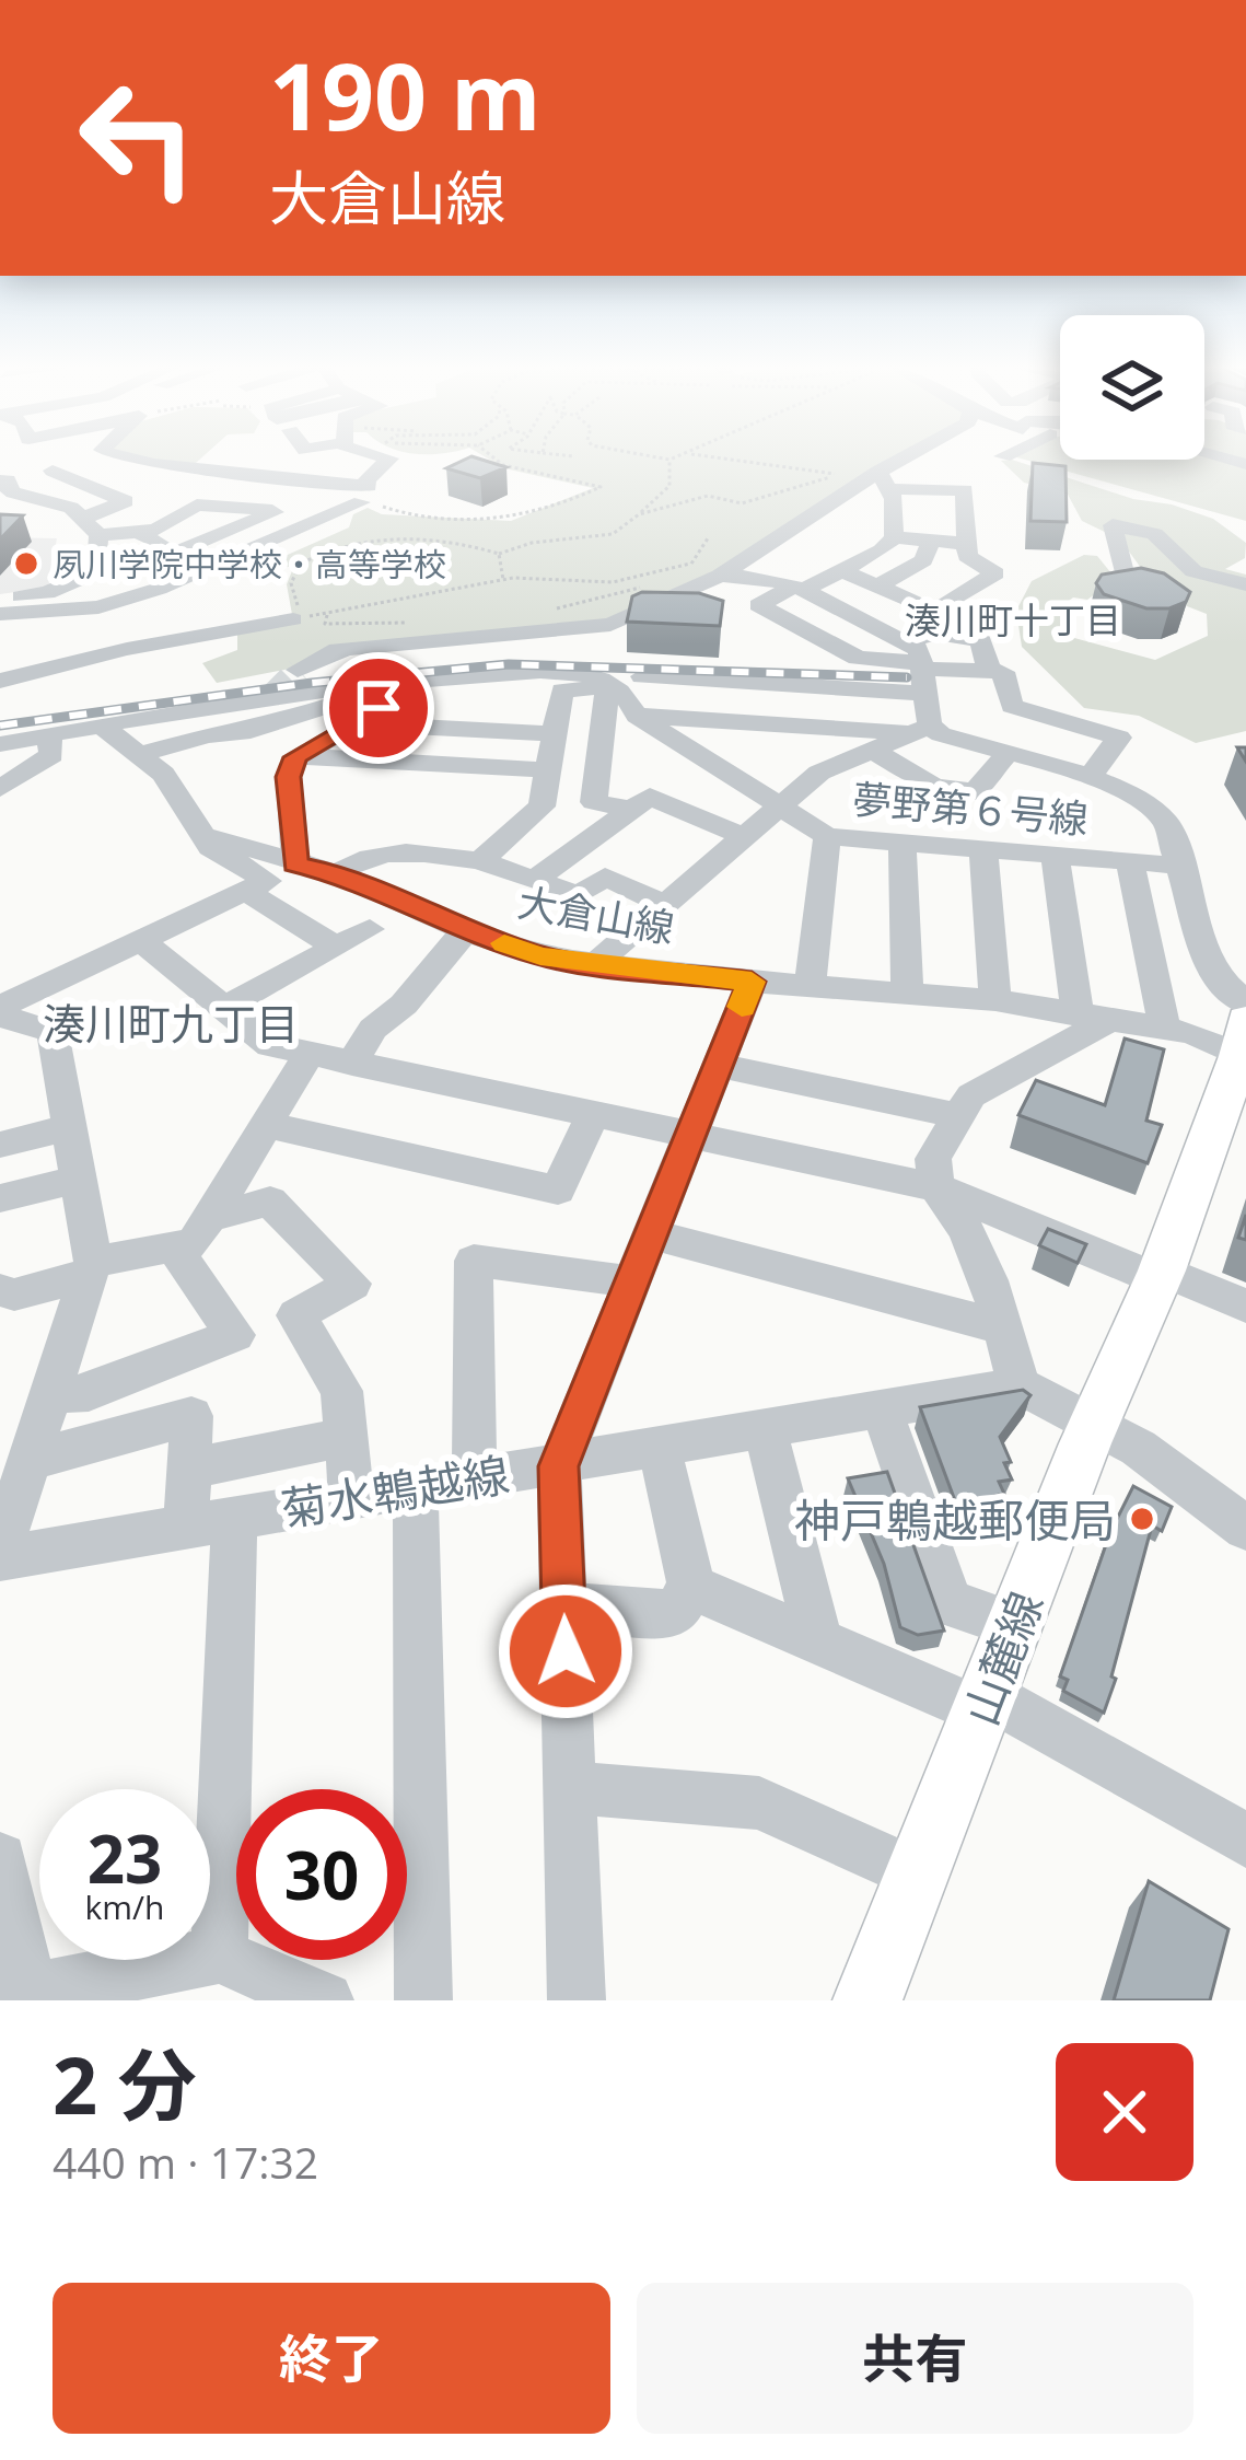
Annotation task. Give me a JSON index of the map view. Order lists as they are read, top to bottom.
{
  "streets": {
    "main road": ["山麓線"],
    "street": ["夢野第６号線", "大倉山線", "菊水鵯越線"]
  },
  "crossings": [
    ["大倉山線", "山麓線"]
  ],
  "districts": ["湊川町十丁目", "湊川町九丁目"],
  "places": ["夙川学院中学校・高等学校", "神戸鵯越郵便局"],
  "page": {
    "turn": ["190 m", "大倉山線"],
    "speed": "23 km/h",
    "limit": "30",
    "heading": ["2 分", "440 m · 17:32"],
    "buttons": ["終了", "共有"]
  }
}
